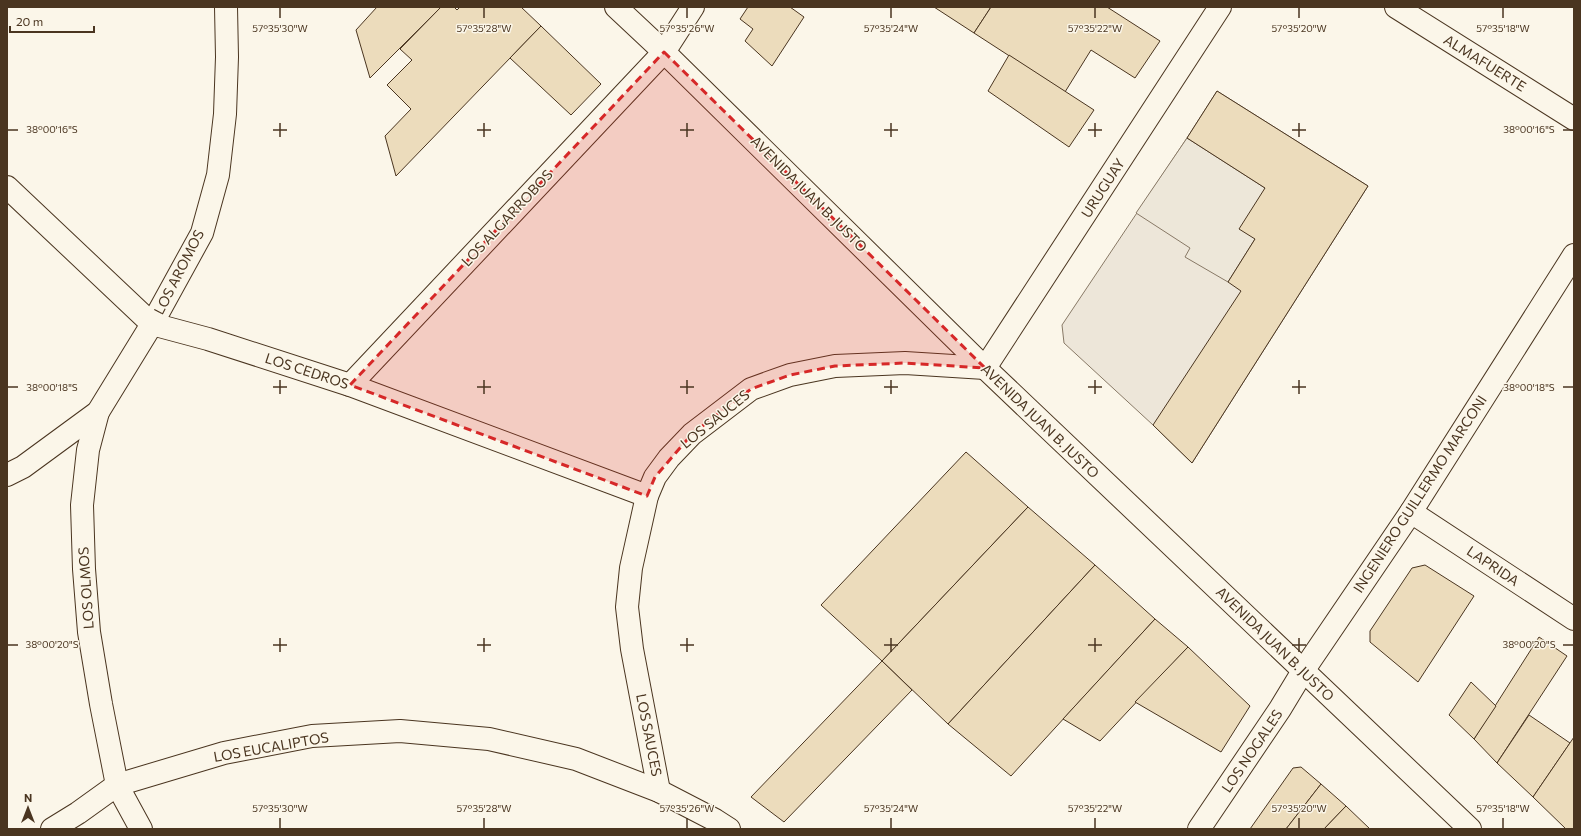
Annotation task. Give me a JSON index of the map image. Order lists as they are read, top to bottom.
{
  "streets": {
    "street": [
      "ALMAFUERTE",
      "URUGUAY",
      "AVENIDA JUAN B. JUSTO",
      "LOS ALGARROBOS",
      "LOS AROMOS",
      "LOS CEDROS",
      "LOS SAUCES",
      "INGENIERO GUILLERMO MARCONI",
      "LAPRIDA",
      "LOS OLMOS",
      "LOS EUCALIPTOS",
      "LOS NOGALES"
    ]
  },
  "crossings": [
    ["URUGUAY", "AVENIDA JUAN B. JUSTO"],
    ["URUGUAY", "LOS SAUCES"],
    ["AVENIDA JUAN B. JUSTO", "LOS ALGARROBOS"],
    ["AVENIDA JUAN B. JUSTO", "LOS SAUCES"],
    ["AVENIDA JUAN B. JUSTO", "INGENIERO GUILLERMO MARCONI"],
    ["AVENIDA JUAN B. JUSTO", "LOS NOGALES"],
    ["LOS ALGARROBOS", "LOS CEDROS"],
    ["LOS AROMOS", "LOS CEDROS"],
    ["LOS AROMOS", "LOS OLMOS"],
    ["LOS CEDROS", "LOS SAUCES"],
    ["LOS SAUCES", "LOS EUCALIPTOS"],
    ["INGENIERO GUILLERMO MARCONI", "LAPRIDA"],
    ["INGENIERO GUILLERMO MARCONI", "LOS NOGALES"],
    ["LOS OLMOS", "LOS EUCALIPTOS"]
  ],
  "scale_bar": "20 m",
  "north": "top",
  "coordinates": [
    "57°35'30\"W",
    "57°35'28\"W",
    "57°35'26\"W",
    "57°35'24\"W",
    "57°35'22\"W",
    "57°35'20\"W",
    "57°35'18\"W",
    "38°00'16\"S",
    "38°00'18\"S",
    "38°00'20\"S"
  ]
}
